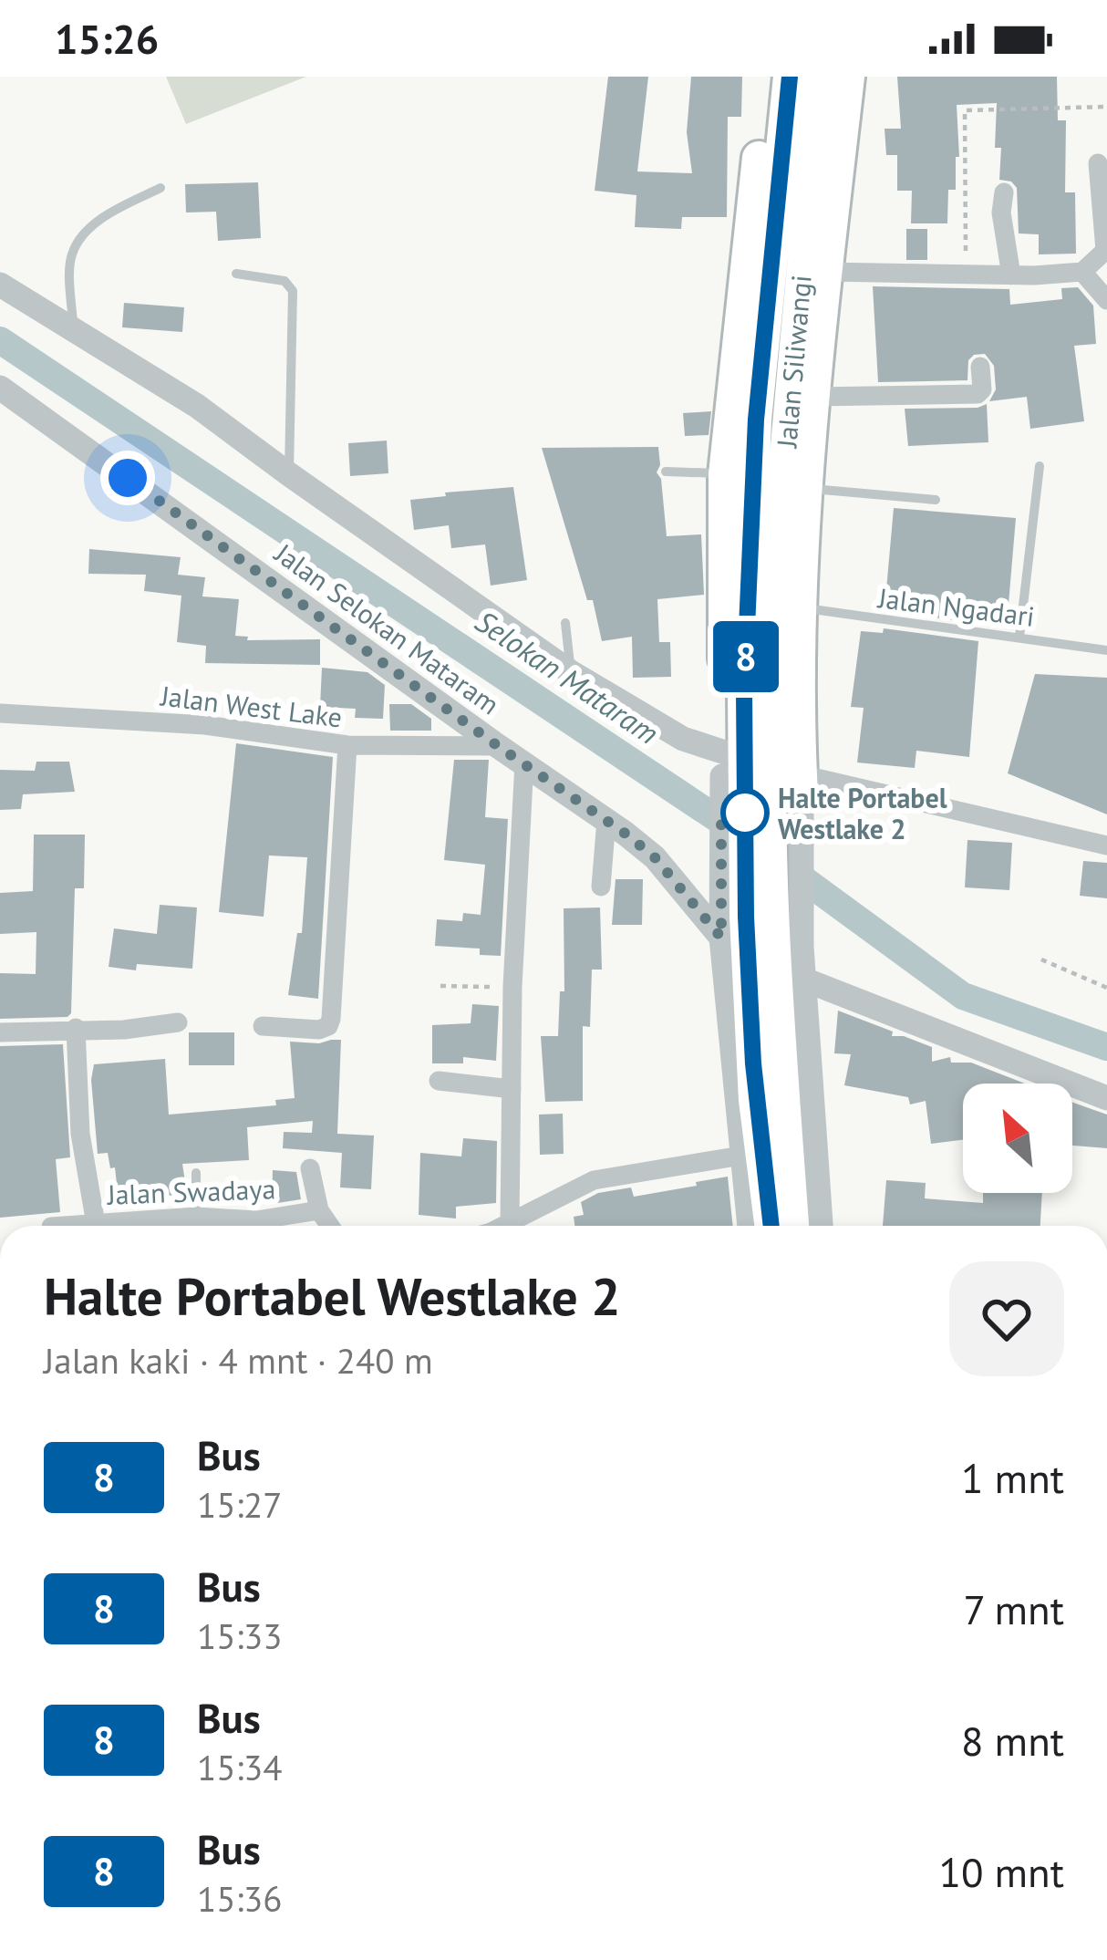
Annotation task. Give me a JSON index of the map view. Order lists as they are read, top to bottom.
{
  "streets": {
    "highway": ["Jalan Siliwangi"],
    "street": ["Jalan Selokan Mataram", "Jalan West Lake", "Jalan Swadaya"],
    "lane": ["Jalan Ngadari"]
  },
  "crossings": [
    ["Jalan Siliwangi", "Jalan Selokan Mataram"],
    ["Jalan Selokan Mataram", "Jalan West Lake"]
  ],
  "water": ["Selokan Mataram"],
  "places": ["Halte Portabel Westlake 2"],
  "lines": ["bus line 8"],
  "north": "top left",
  "page": {
    "status": "15:26",
    "on_map": "8",
    "heading": ["Halte Portabel Westlake 2", "Jalan kaki · 4 mnt · 240 m"],
    "list": [
      {
        "mark": "8",
        "name": "Bus",
        "note": "15:27",
        "value": "1 mnt"
      },
      {
        "mark": "8",
        "name": "Bus",
        "note": "15:33",
        "value": "7 mnt"
      },
      {
        "mark": "8",
        "name": "Bus",
        "note": "15:34",
        "value": "8 mnt"
      },
      {
        "mark": "8",
        "name": "Bus",
        "note": "15:36",
        "value": "10 mnt"
      }
    ]
  }
}
